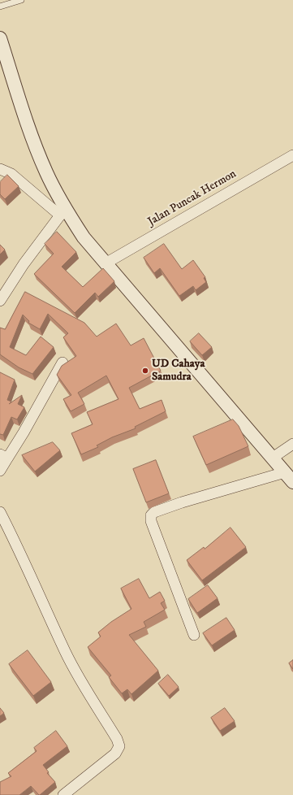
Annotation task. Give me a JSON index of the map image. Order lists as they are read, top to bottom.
{
  "streets": {
    "street": ["Jalan Puncak Hermon"]
  },
  "places": ["UD Cahaya Samudra"]
}
